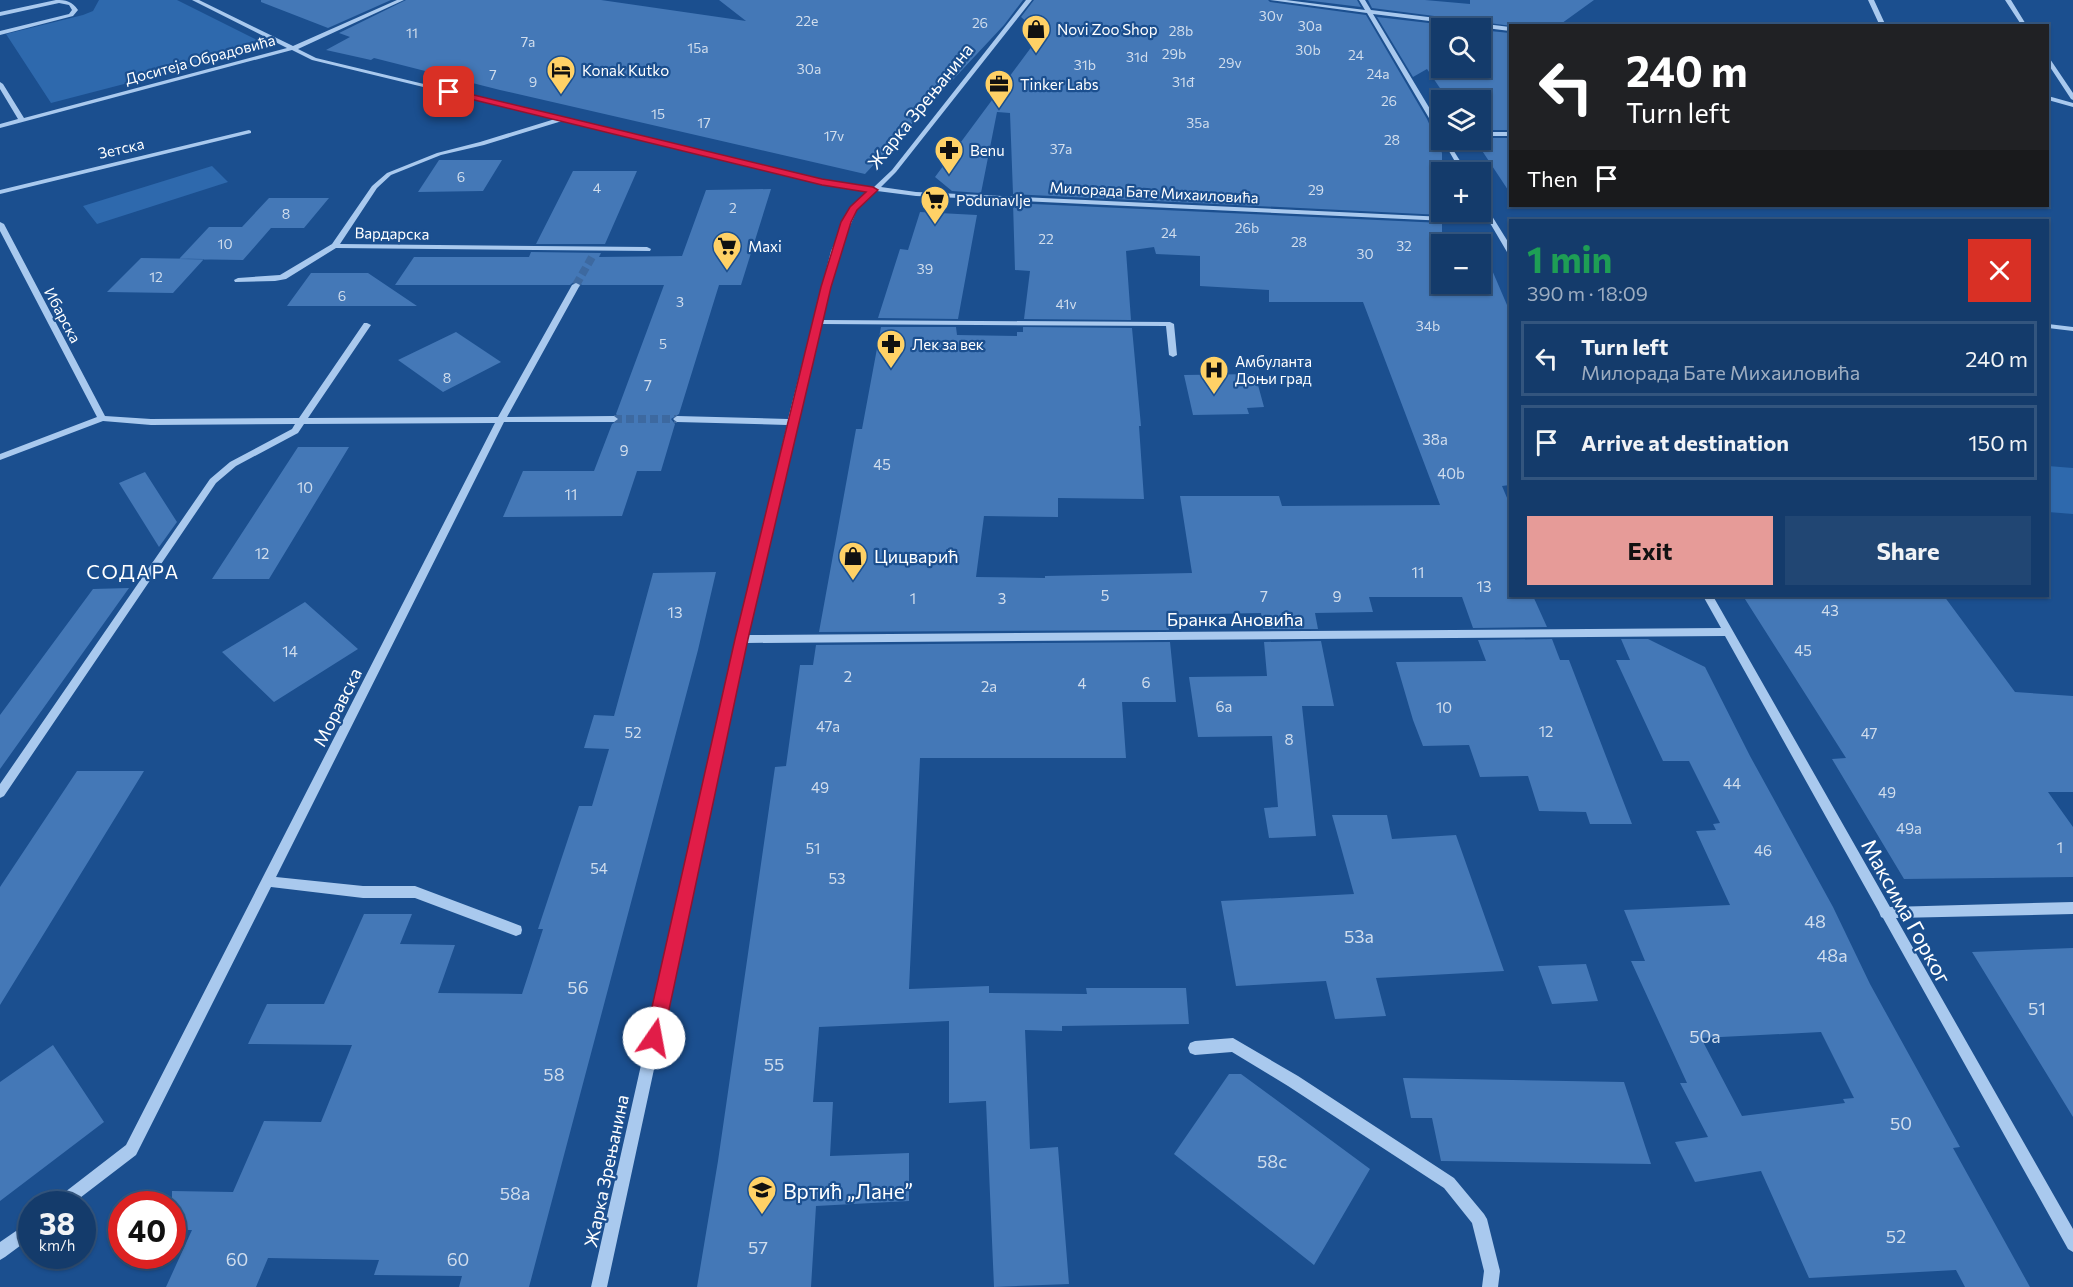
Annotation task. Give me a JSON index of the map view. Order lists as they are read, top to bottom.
{
  "streets": {
    "street": [
      "Доситеја Обрадовића",
      "Жарка Зрењанина",
      "Зетска",
      "Милорада Бате Михаиловића",
      "Вардарска",
      "Ибарска",
      "Бранка Ановића",
      "Моравска",
      "Максима Горког"
    ]
  },
  "crossings": [
    ["Доситеја Обрадовића", "Милорада Бате Михаиловића"],
    ["Жарка Зрењанина", "Милорада Бате Михаиловића"],
    ["Жарка Зрењанина", "Бранка Ановића"],
    ["Милорада Бате Михаиловића", "Вардарска"],
    ["Бранка Ановића", "Максима Горког"]
  ],
  "districts": ["СОДАРА"],
  "places": {
    "shop": ["Novi Zoo Shop", "Цицварић"],
    "hotel": ["Konak Kutko"],
    "office": ["Tinker Labs"],
    "pharmacy": ["Benu", "Лек за век"],
    "supermarket": ["Podunavlje", "Maxi"],
    "hospital": ["Амбуланта Доњи град"],
    "school or university": ["Вртић „Лане”"]
  },
  "house_numbers": [
    "30v",
    "22e",
    "26",
    "30a",
    "28b",
    "11",
    "7a",
    "15a",
    "30b",
    "29b",
    "24",
    "31d",
    "29v",
    "31b",
    "30a",
    "24a",
    "7",
    "9",
    "31đ",
    "26",
    "15",
    "17",
    "35a",
    "17v",
    "28",
    "37a",
    "6",
    "4",
    "29",
    "2",
    "8",
    "26b",
    "24",
    "22",
    "28",
    "10",
    "32",
    "30",
    "39",
    "12",
    "6",
    "3",
    "41v",
    "34b",
    "5",
    "8",
    "7",
    "38a",
    "9",
    "45",
    "40b",
    "10",
    "11",
    "12",
    "11",
    "13",
    "5",
    "7",
    "9",
    "1",
    "3",
    "43",
    "13",
    "45",
    "14",
    "2",
    "6",
    "4",
    "2a",
    "6a",
    "10",
    "47a",
    "12",
    "52",
    "47",
    "8",
    "44",
    "49",
    "49",
    "49a",
    "1",
    "51",
    "46",
    "54",
    "53",
    "48",
    "53a",
    "48a",
    "56",
    "51",
    "50a",
    "55",
    "58",
    "50",
    "58c",
    "58a",
    "52",
    "57",
    "60",
    "60"
  ],
  "page": {
    "map_buttons": ["+", "−"],
    "turn": ["240 m", "Turn left"],
    "then": "Then",
    "heading": ["1 min", "390 m · 18:09"],
    "list": [
      {
        "name": "Turn left",
        "note": "Милорада Бате Михаиловића",
        "value": "240 m"
      },
      {
        "name": "Arrive at destination",
        "value": "150 m"
      }
    ],
    "buttons": ["Exit", "Share"],
    "speed": "38 km/h",
    "limit": "40"
  }
}
